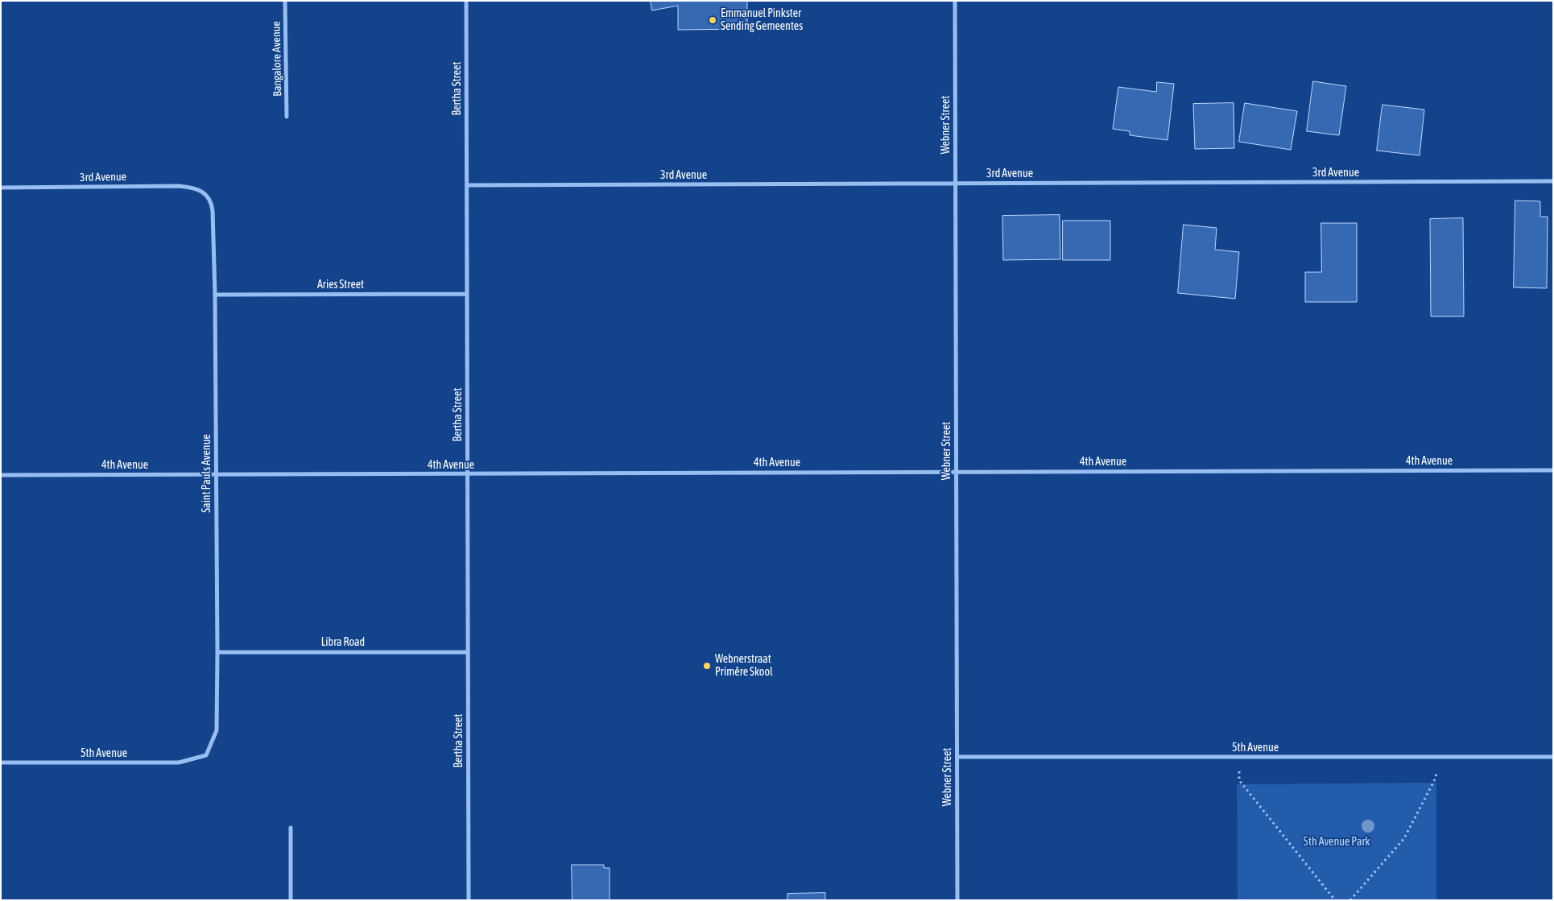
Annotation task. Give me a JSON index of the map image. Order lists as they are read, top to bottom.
{
  "streets": {
    "street": [
      "Bangalore Avenue",
      "Bertha Street",
      "Webner Street",
      "3rd Avenue",
      "Aries Street",
      "4th Avenue",
      "Saint Pauls Avenue",
      "Libra Road",
      "5th Avenue"
    ]
  },
  "crossings": [
    ["Bertha Street", "3rd Avenue"],
    ["Bertha Street", "Aries Street"],
    ["Bertha Street", "4th Avenue"],
    ["Bertha Street", "Libra Road"],
    ["Webner Street", "3rd Avenue"],
    ["Webner Street", "4th Avenue"],
    ["Webner Street", "5th Avenue"],
    ["3rd Avenue", "Saint Pauls Avenue"],
    ["Aries Street", "Saint Pauls Avenue"],
    ["4th Avenue", "Saint Pauls Avenue"],
    ["Saint Pauls Avenue", "Libra Road"],
    ["Saint Pauls Avenue", "5th Avenue"]
  ],
  "parks": ["5th Avenue Park"],
  "places": ["Emmanuel Pinkster Sending Gemeentes", "Webnerstraat Primêre Skool"]
}
